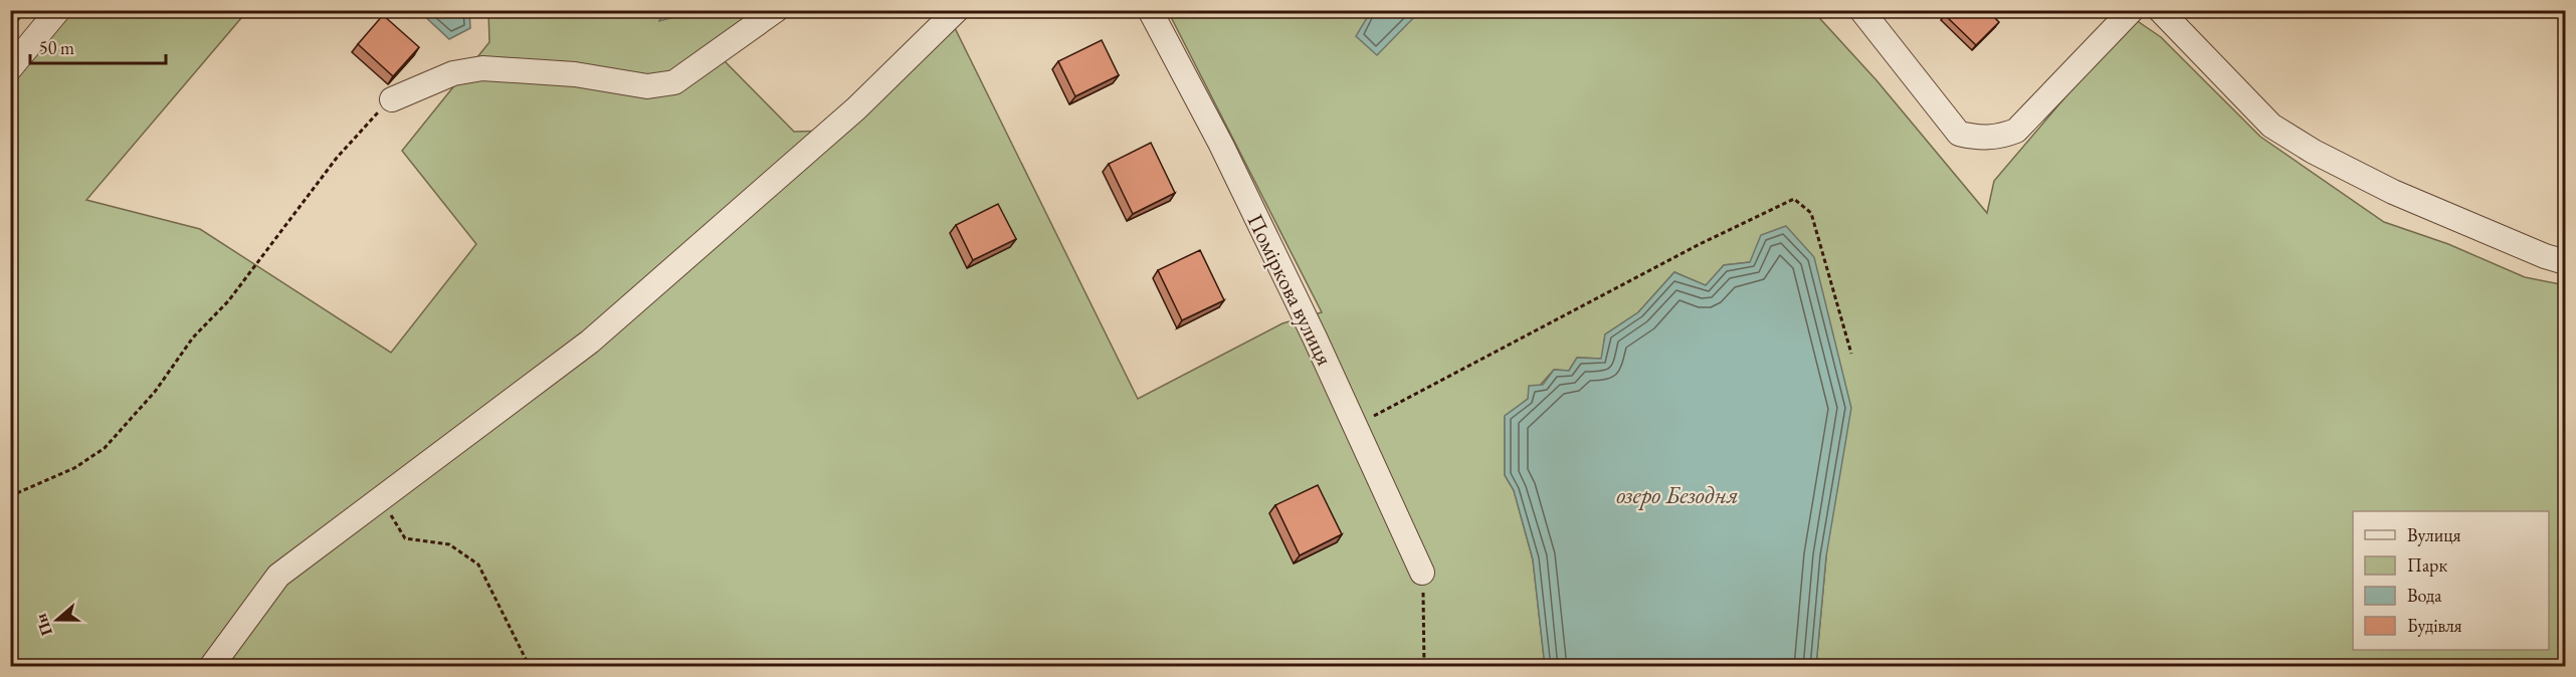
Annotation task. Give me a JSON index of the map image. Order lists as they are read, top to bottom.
{
  "streets": {
    "street": ["Поміркова вулиця"]
  },
  "water": ["озеро Безодня"],
  "legend": [
    "Вулиця",
    "Парк",
    "Вода",
    "Будівля"
  ],
  "scale_bar": "50 m",
  "north": "left"
}
